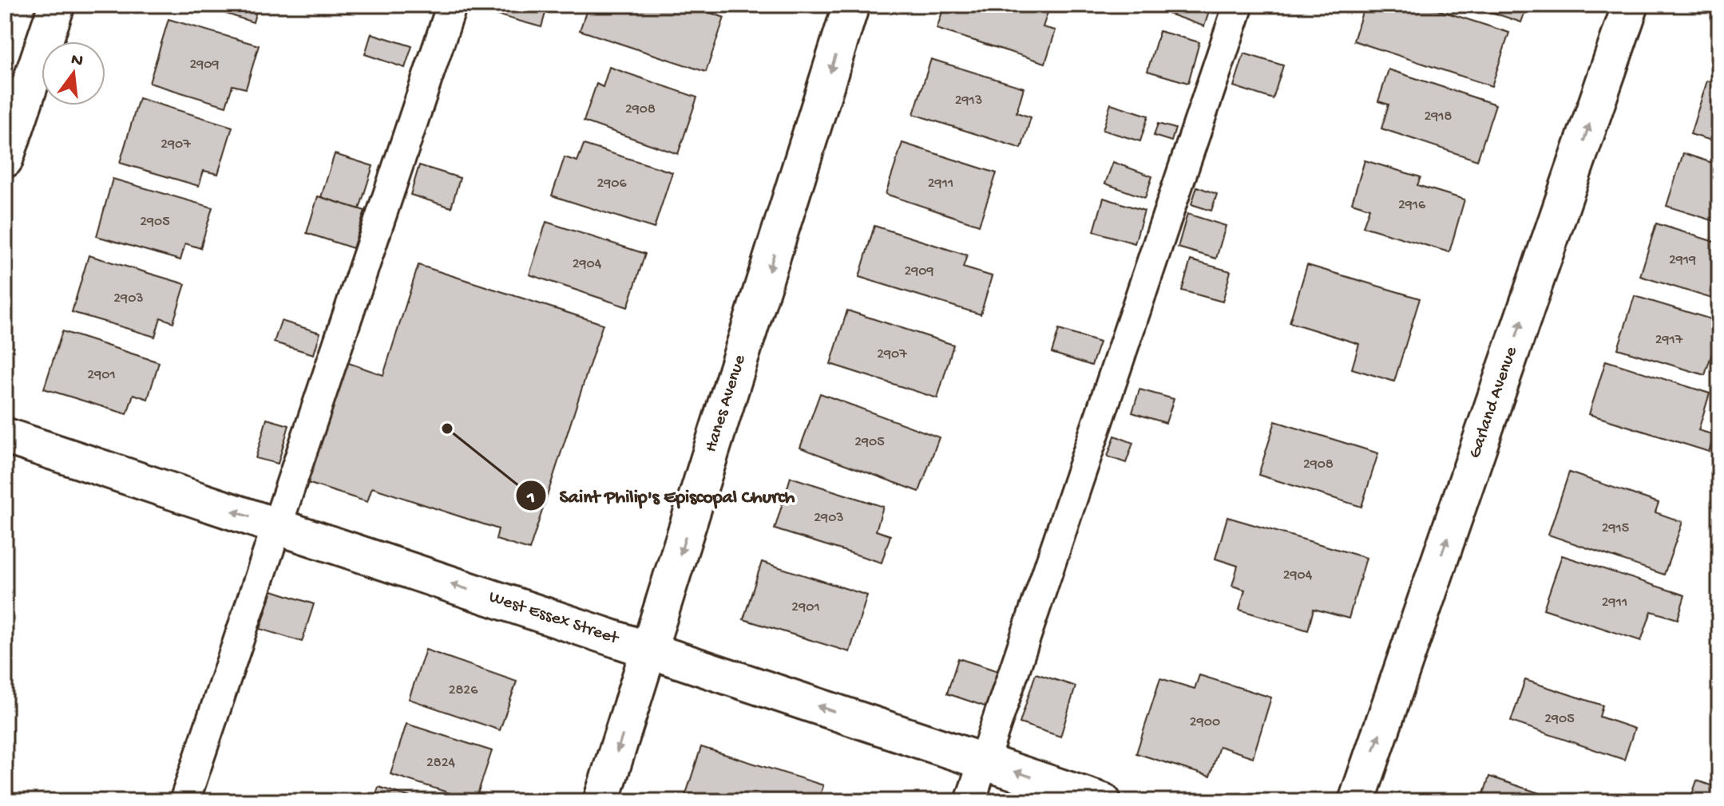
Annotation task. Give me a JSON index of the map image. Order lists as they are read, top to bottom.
{
  "streets": {
    "street": ["Hanes Avenue", "Garland Avenue", "West Essex Street"]
  },
  "crossings": [
    ["Hanes Avenue", "West Essex Street"]
  ],
  "one_way": ["Hanes Avenue", "Garland Avenue", "West Essex Street"],
  "places": ["Saint Philip's Episcopal Church"],
  "house_numbers": [
    "2909",
    "2913",
    "2908",
    "2918",
    "2907",
    "2906",
    "2911",
    "2916",
    "2905",
    "2919",
    "2904",
    "2909",
    "2903",
    "2917",
    "2907",
    "2901",
    "2905",
    "2908",
    "2903",
    "2915",
    "2904",
    "2911",
    "2901",
    "2826",
    "2905",
    "2900",
    "2824"
  ],
  "north": "top"
}
